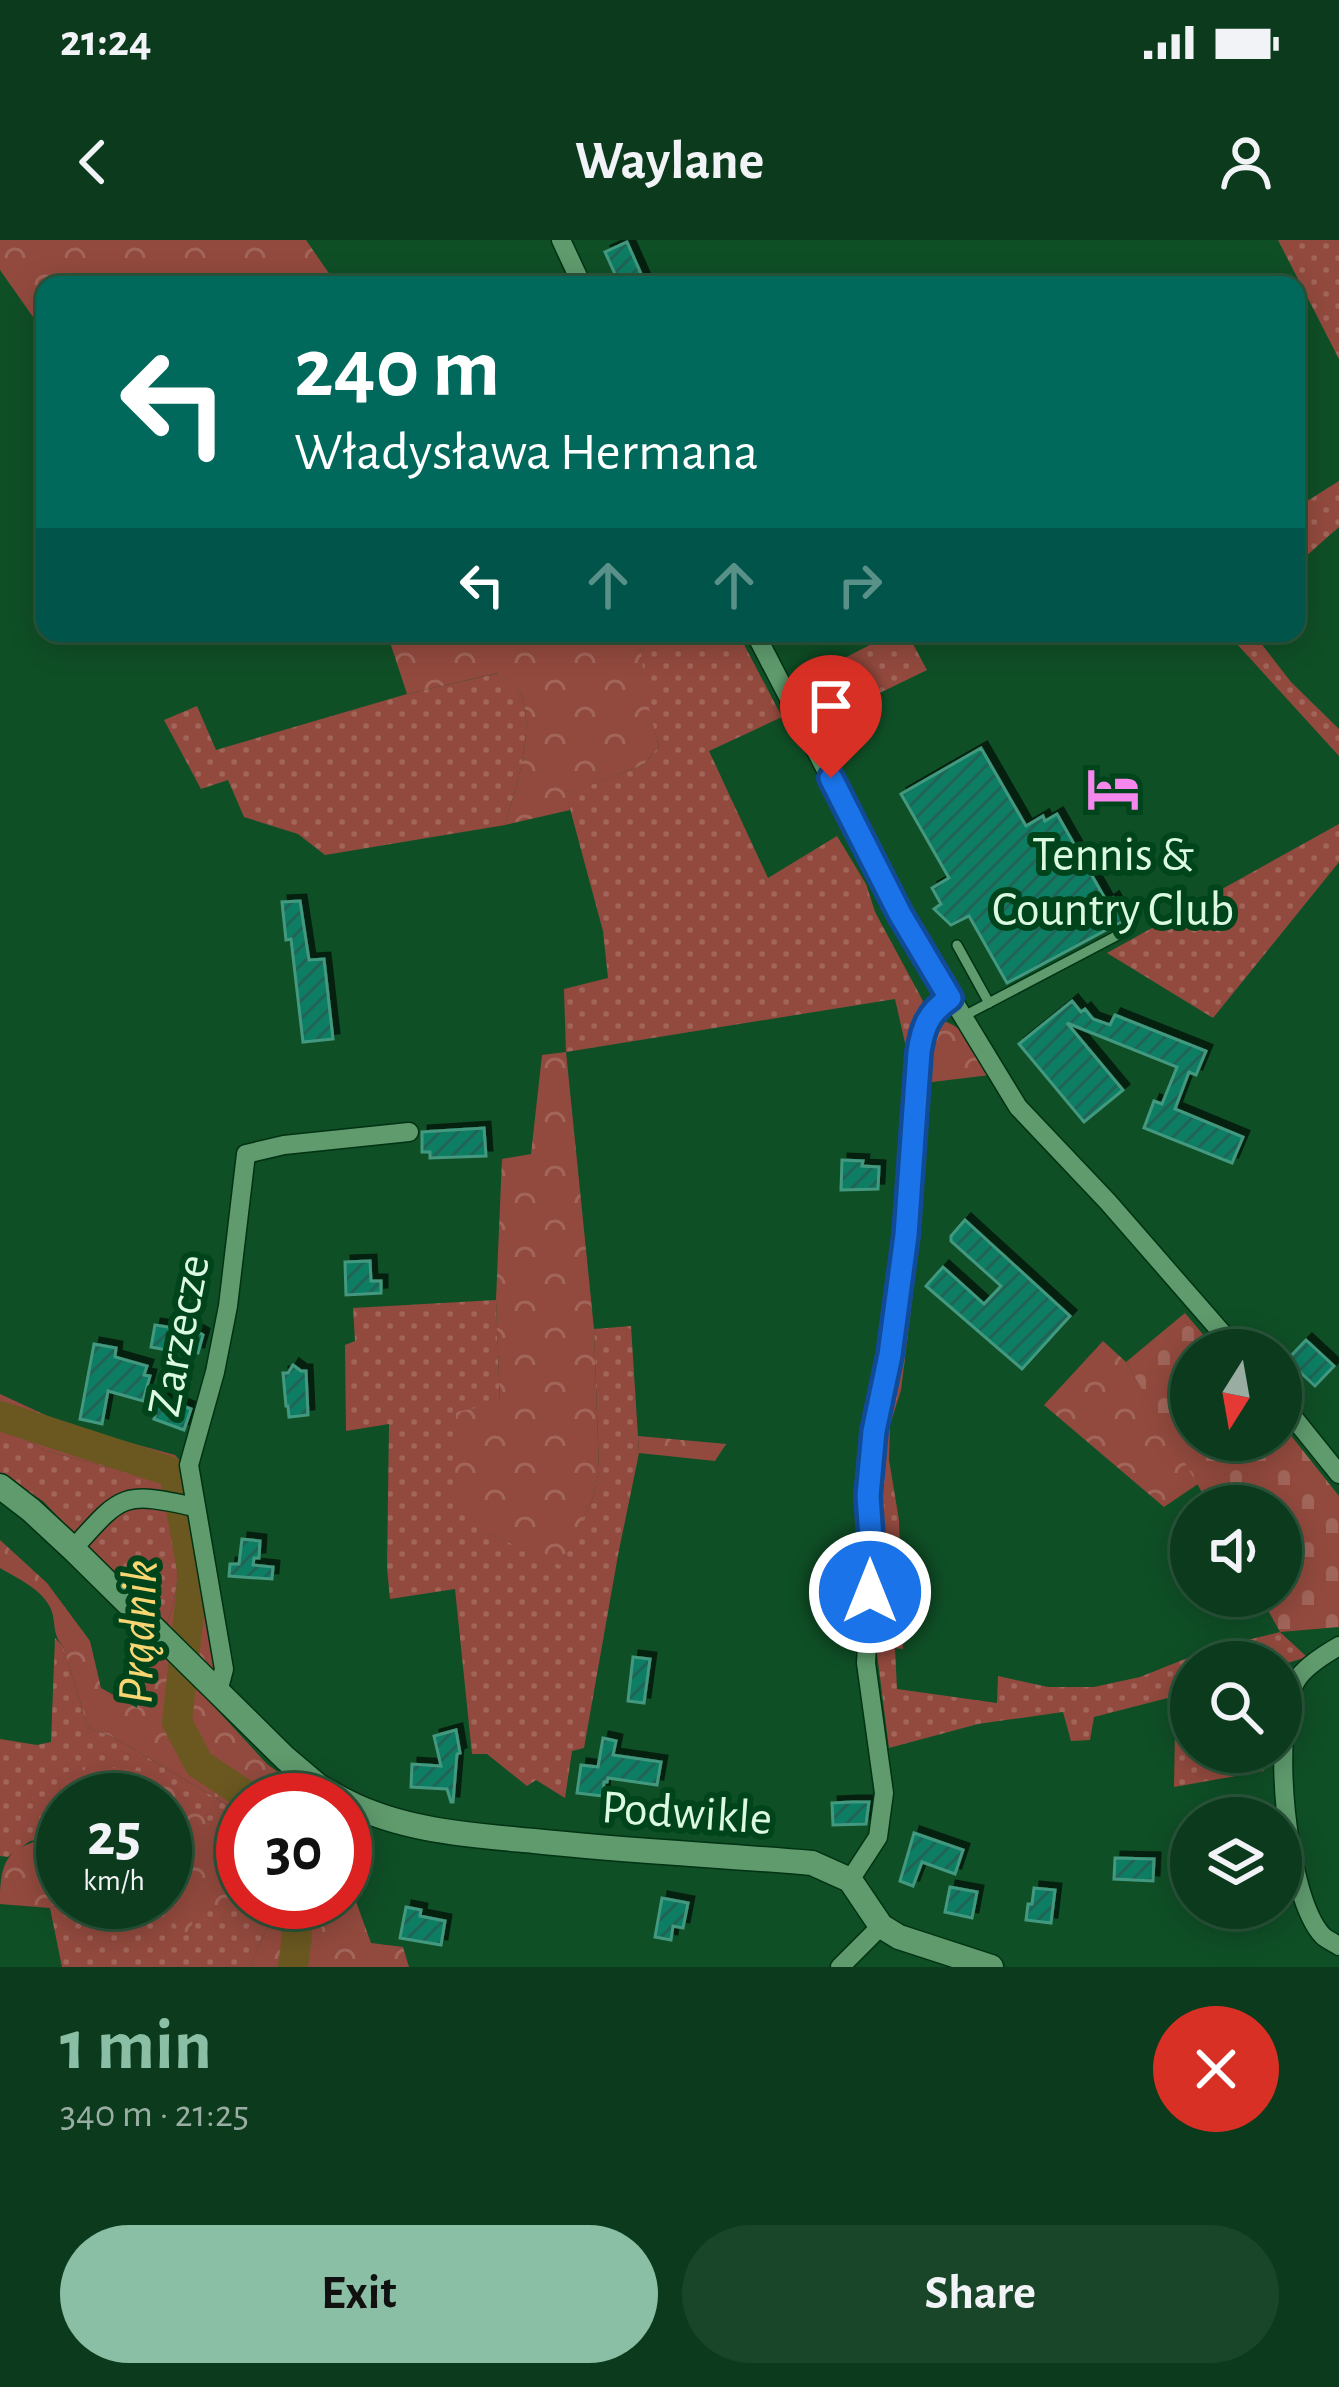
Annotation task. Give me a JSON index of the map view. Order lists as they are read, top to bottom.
{
  "streets": {
    "street": ["Zarzecze", "Podwikle"]
  },
  "crossings": [
    ["Zarzecze", "Podwikle"]
  ],
  "water": ["Prądnik"],
  "places": {
    "hotel": ["Tennis & Country Club"]
  },
  "north": "bottom",
  "page": {
    "status": "21:24",
    "header": "Waylane",
    "turn": ["240 m", "Władysława Hermana"],
    "speed": "25 km/h",
    "limit": "30",
    "heading": ["1 min", "340 m · 21:25"],
    "buttons": ["Exit", "Share"]
  }
}
